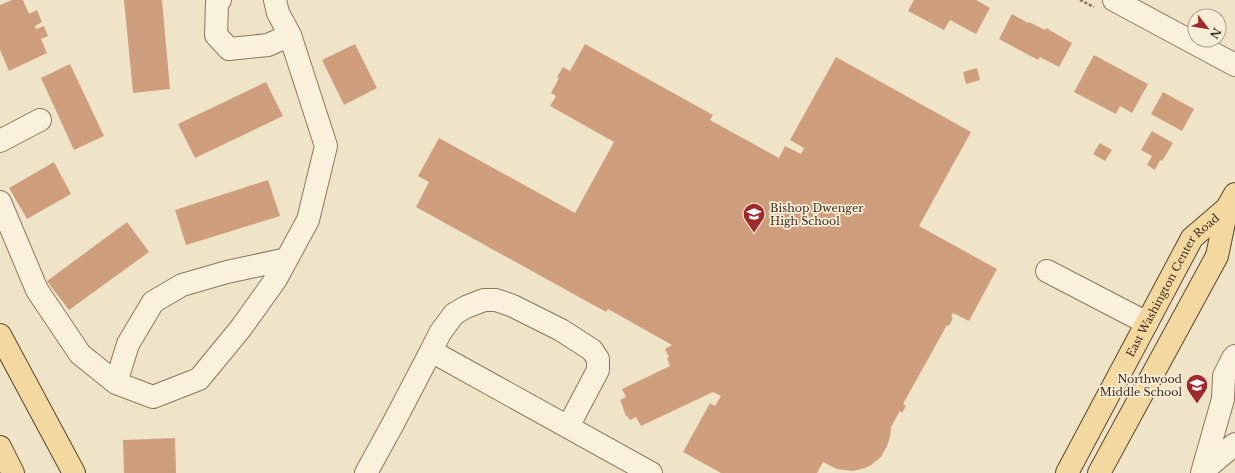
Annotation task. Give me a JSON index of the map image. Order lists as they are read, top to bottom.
{
  "streets": {
    "main road": ["East Washington Center Road"]
  },
  "places": {
    "school or university": ["Bishop Dwenger High School", "Northwood Middle School"]
  },
  "north": "bottom right"
}
